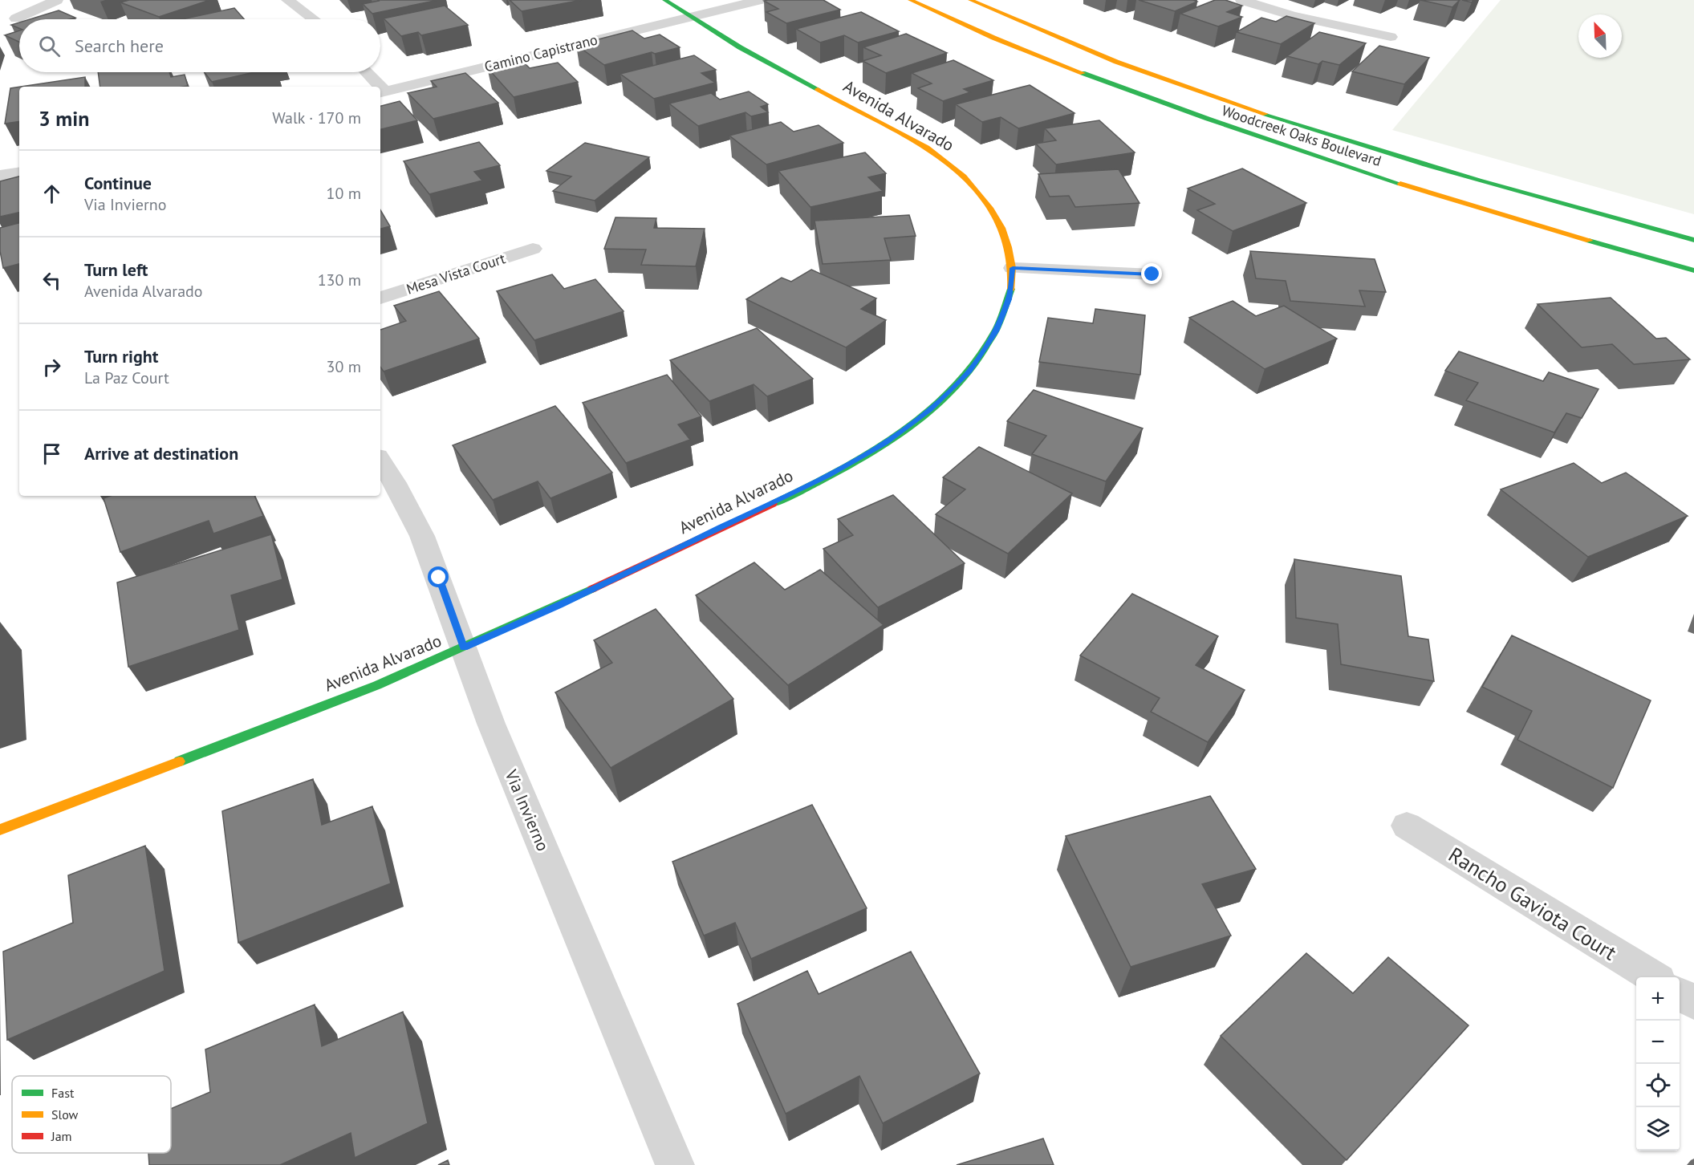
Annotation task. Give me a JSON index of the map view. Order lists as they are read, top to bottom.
{
  "streets": {
    "main road": ["Avenida Alvarado", "Woodcreek Oaks Boulevard"],
    "street": [
      "Camino Capistrano",
      "Mesa Vista Court",
      "Via Invierno",
      "Rancho Gaviota Court"
    ]
  },
  "crossings": [
    ["Camino Capistrano", "Avenida Alvarado"],
    ["Avenida Alvarado", "Via Invierno"]
  ],
  "legend": ["Fast", "Slow", "Jam"],
  "north": "top left",
  "page": {
    "search": "Search here",
    "heading": ["3 min", "Walk · 170 m"],
    "list": [
      ["Continue", "Via Invierno", "10 m"],
      ["Turn left", "Avenida Alvarado", "130 m"],
      ["Turn right", "La Paz Court", "30 m"],
      "Arrive at destination"
    ],
    "map_buttons": ["+", "−"]
  }
}
